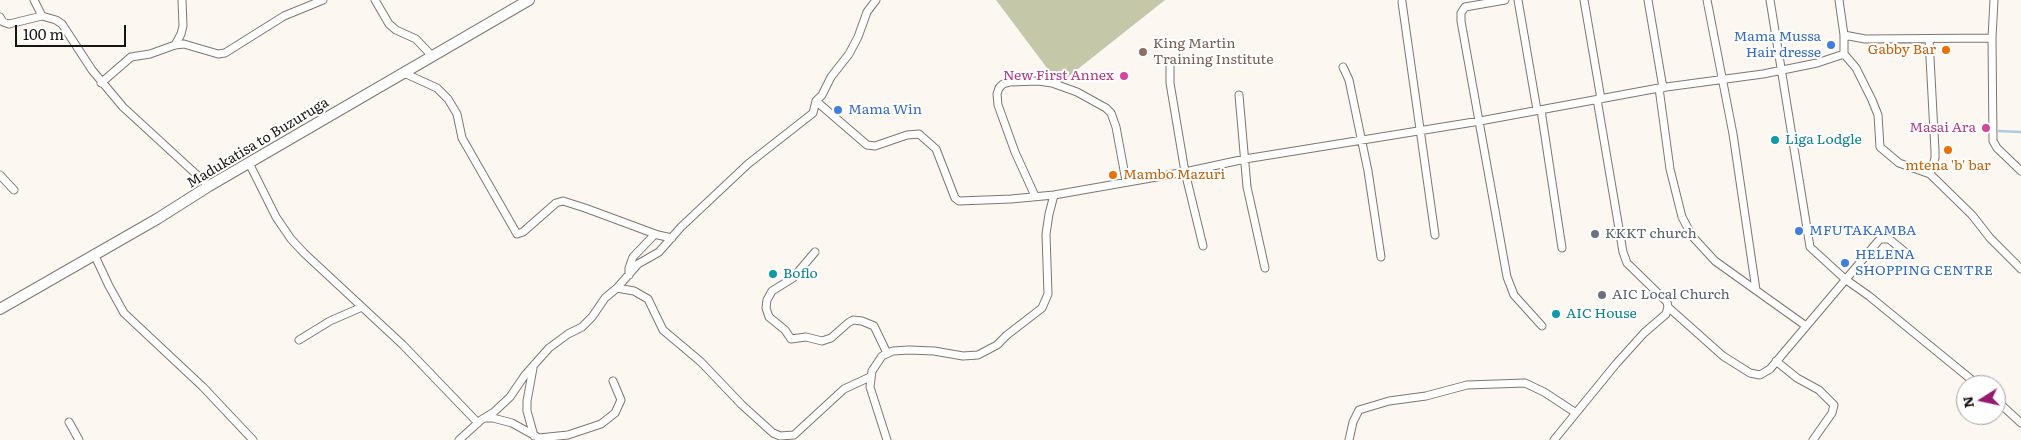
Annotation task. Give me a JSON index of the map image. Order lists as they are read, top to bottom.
{
  "streets": {
    "main road": ["Madukatisa to Buzuruga"]
  },
  "places": [
    "Mama Mussa Hair dresse",
    "Gabby Bar",
    "King Martin Training Institute",
    "New First Annex",
    "Mama Win",
    "Masai Ara",
    "Liga Lodgle",
    "mtena 'b' bar",
    "Mambo Mazuri",
    "MFUTAKAMBA",
    "KKKT church",
    "HELENA SHOPPING CENTRE",
    "Boflo",
    "AIC Local Church",
    "AIC House"
  ],
  "scale_bar": "100 m",
  "north": "left"
}
